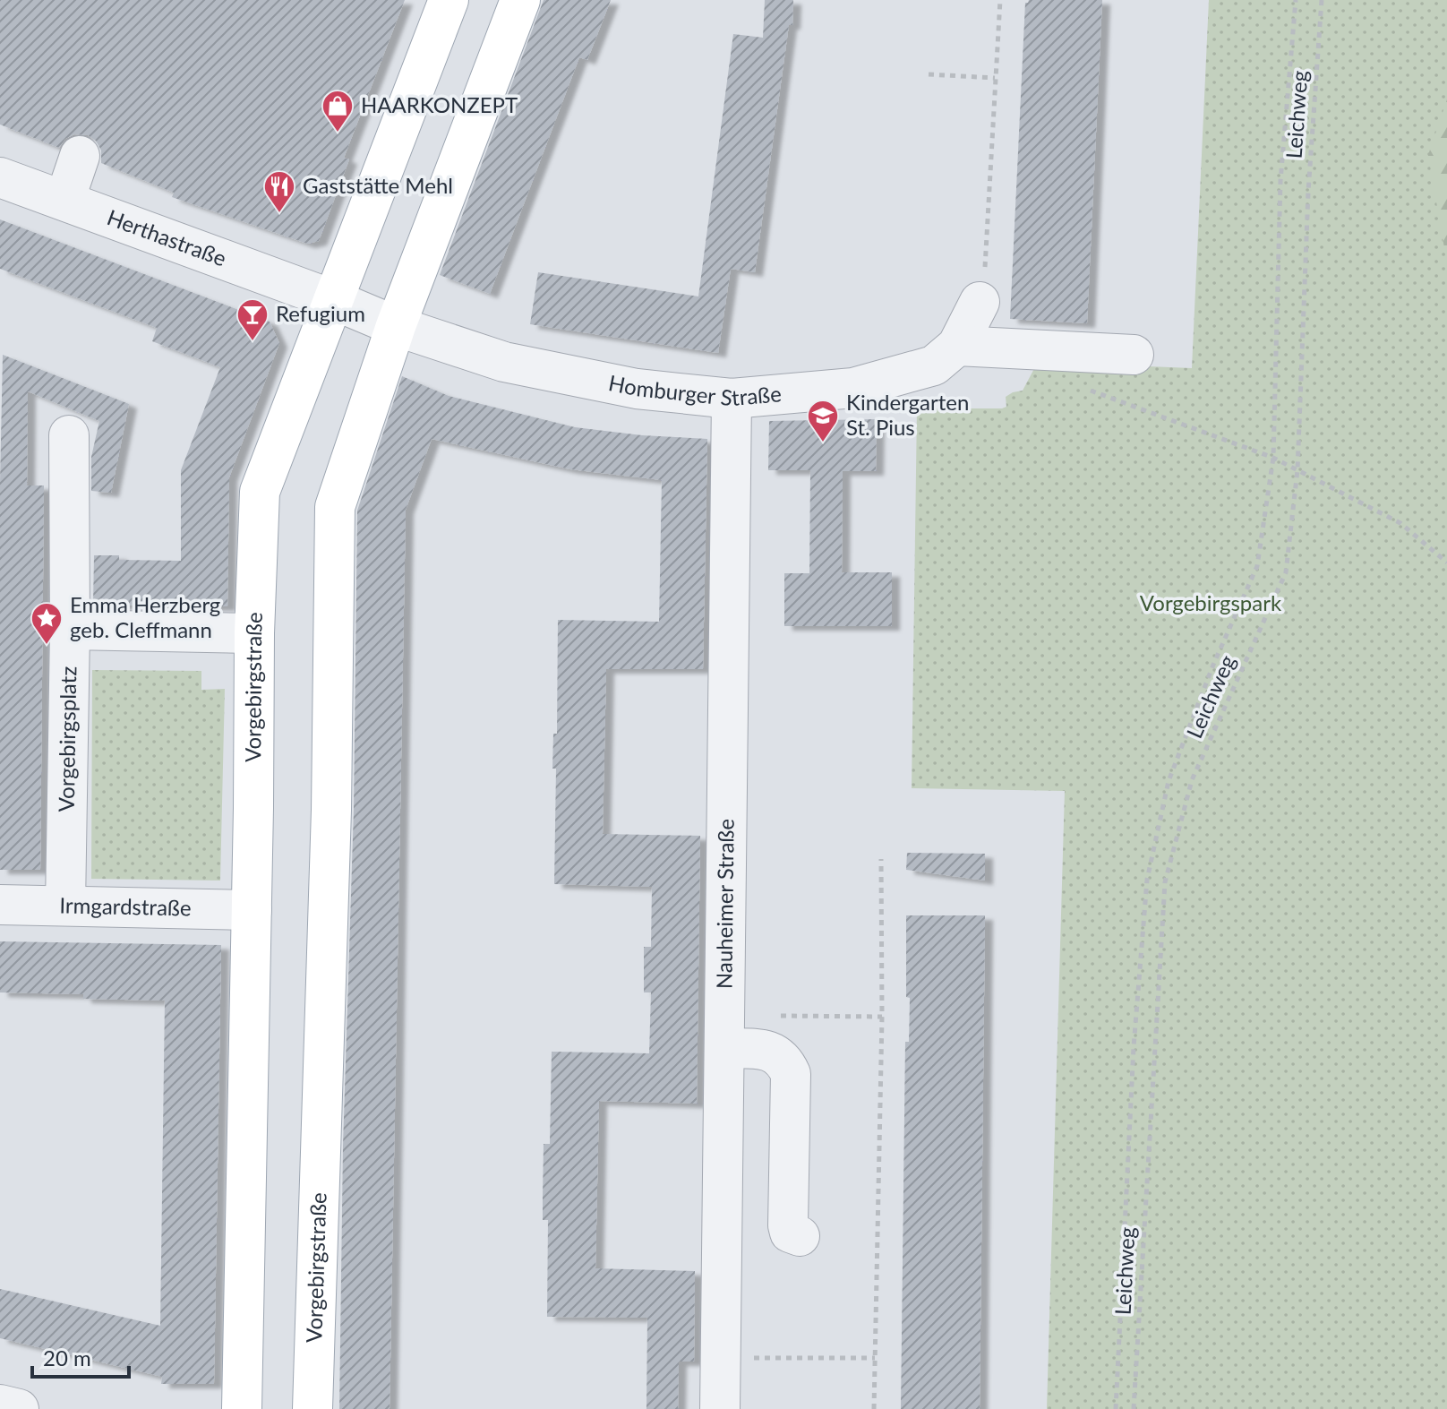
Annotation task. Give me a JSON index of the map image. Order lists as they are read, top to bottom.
{
  "streets": {
    "main road": ["Vorgebirgstraße"],
    "street": [
      "Herthastraße",
      "Homburger Straße",
      "Vorgebirgsplatz",
      "Nauheimer Straße",
      "Irmgardstraße"
    ],
    "path": ["Leichweg"]
  },
  "crossings": [
    ["Herthastraße", "Homburger Straße"],
    ["Herthastraße", "Vorgebirgstraße"],
    ["Homburger Straße", "Vorgebirgstraße"],
    ["Homburger Straße", "Nauheimer Straße"],
    ["Vorgebirgstraße", "Irmgardstraße"],
    ["Vorgebirgsplatz", "Irmgardstraße"]
  ],
  "parks": ["Vorgebirgspark"],
  "places": {
    "shop": ["HAARKONZEPT"],
    "restaurant": ["Gaststätte Mehl"],
    "bar": ["Refugium"],
    "school or university": ["Kindergarten St. Pius"],
    "place": ["Emma Herzberg geb. Cleffmann"]
  },
  "scale_bar": "20 m"
}
